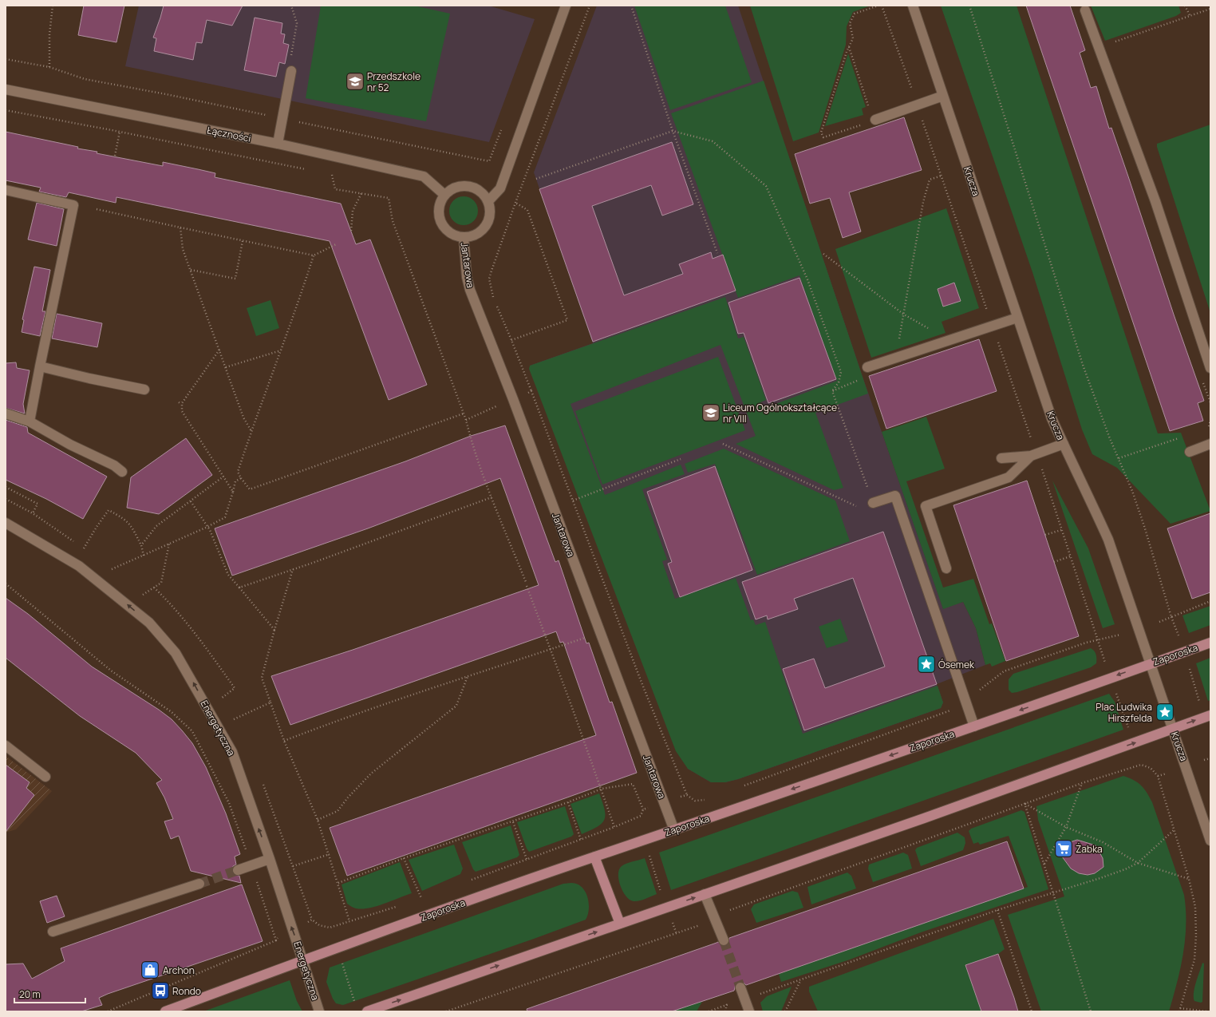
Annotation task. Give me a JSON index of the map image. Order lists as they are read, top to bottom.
{
  "streets": {
    "main road": ["Zaporoska"],
    "street": [
      "Łączności",
      "Krucza",
      "Jantarowa",
      "Energetyczna"
    ]
  },
  "crossings": [
    ["Łączności", "Jantarowa"],
    ["Krucza", "Zaporoska"],
    ["Jantarowa", "Zaporoska"],
    ["Zaporoska", "Energetyczna"]
  ],
  "one_way": ["Energetyczna"],
  "places": {
    "school or university": ["Przedszkole nr 52", "Liceum Ogólnokształcące nr VIII"],
    "place": ["Ósemek", "Plac Ludwika Hirszfelda"],
    "supermarket": ["Żabka"],
    "shop": ["Archon"],
    "bus stop": ["Rondo"]
  },
  "scale_bar": "20 m"
}
